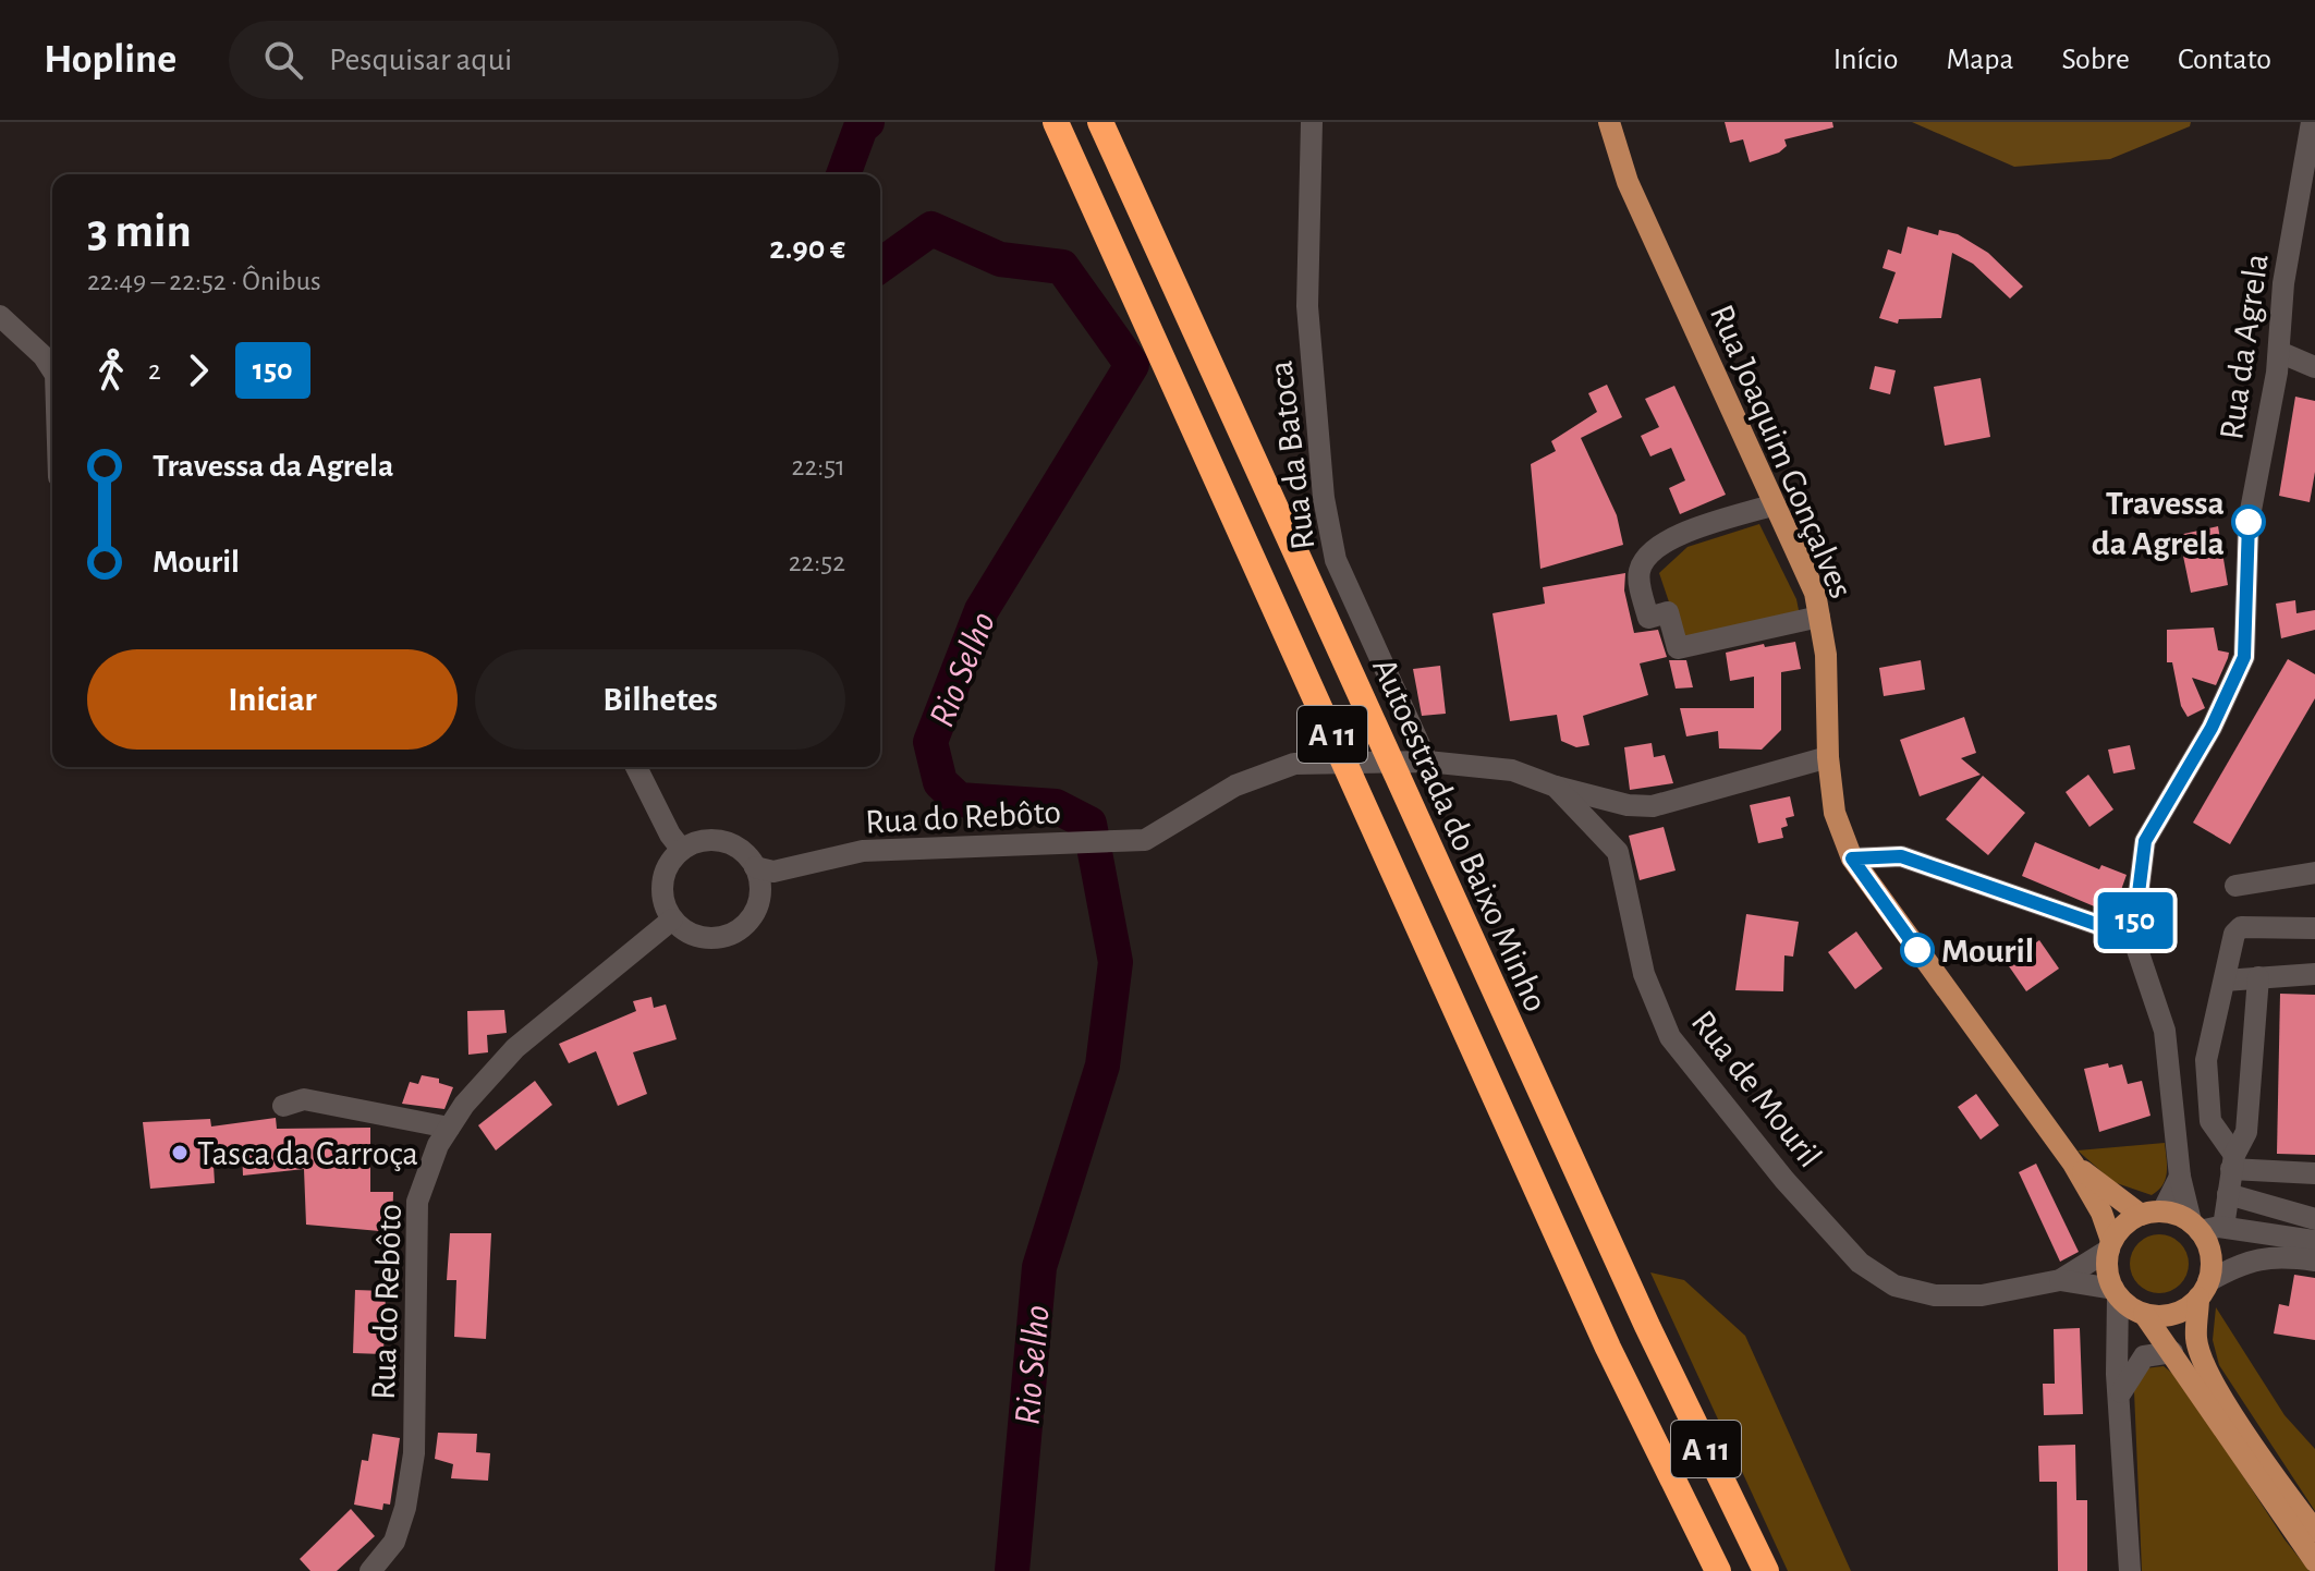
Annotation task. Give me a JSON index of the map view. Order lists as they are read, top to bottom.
{
  "streets": {
    "highway": ["A 11", "Autoestrada do Baixo Minho"],
    "main road": ["Rua Joaquim Gonçalves"],
    "street": [
      "Rua da Agrela",
      "Rua da Batoca",
      "Rua do Rebôto",
      "Rua de Mouril"
    ]
  },
  "crossings": [
    ["Rua da Agrela", "Rua de Mouril"],
    ["Rua da Batoca", "Rua de Mouril"],
    ["Rua do Rebôto", "Rua de Mouril"]
  ],
  "water": ["Rio Selho"],
  "places": ["Travessa da Agrela", "Mouril", "Tasca da Carroça"],
  "lines": ["bus line 150"],
  "page": {
    "header": "Hopline",
    "search": "Pesquisar aqui",
    "nav": [
      "Início",
      "Mapa",
      "Sobre",
      "Contato"
    ],
    "on_map": "150",
    "heading": ["3 min", "22:49 – 22:52 · Ônibus", "2.90 €"],
    "legs": ["2", "150"],
    "list": [
      {
        "name": "Travessa da Agrela",
        "value": "22:51"
      },
      {
        "name": "Mouril",
        "value": "22:52"
      }
    ],
    "buttons": ["Iniciar", "Bilhetes"]
  }
}
